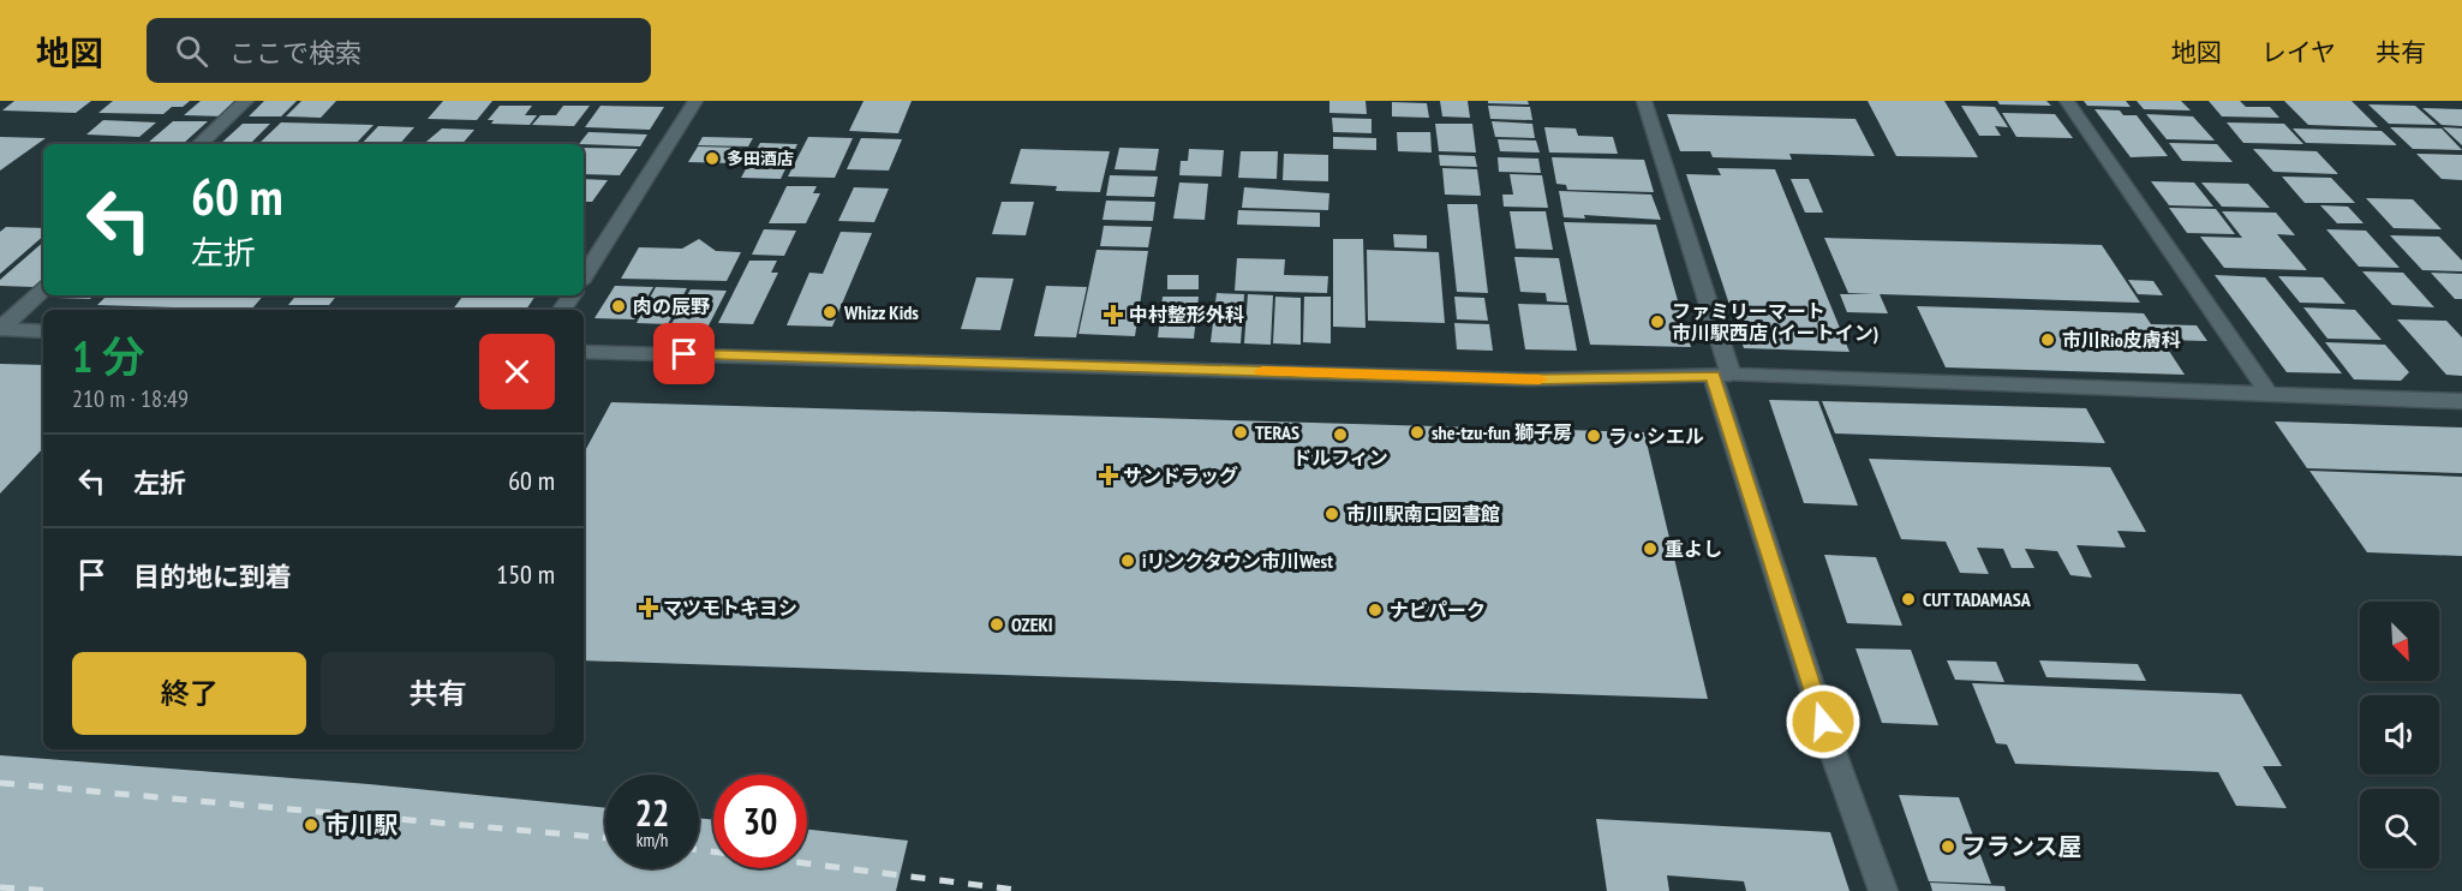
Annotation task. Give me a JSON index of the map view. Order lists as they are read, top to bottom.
{
  "places": {
    "other": [
      "多田酒店",
      "肉の辰野",
      "Whizz Kids",
      "ファミリーマート 市川駅西店 (イートイン)",
      "市川Rio皮膚科",
      "TERAS",
      "she-tzu-fun 獅子房",
      "ドルフィン",
      "ラ・シエル",
      "市川駅南口図書館",
      "重よし",
      "iリンクタウン市川West",
      "CUT TADAMASA",
      "ナビパーク",
      "OZEKI",
      "市川駅",
      "フランス屋"
    ],
    "health": ["中村整形外科", "サンドラッグ", "マツモトキヨシ"]
  },
  "north": "bottom right",
  "page": {
    "header": "地図",
    "search": "ここで検索",
    "nav": ["地図", "レイヤ", "共有"],
    "turn": ["60 m", "左折"],
    "heading": ["1 分", "210 m · 18:49"],
    "list": [
      {
        "name": "左折",
        "value": "60 m"
      },
      {
        "name": "目的地に到着",
        "value": "150 m"
      }
    ],
    "buttons": ["終了", "共有"],
    "speed": "22 km/h",
    "limit": "30"
  }
}
